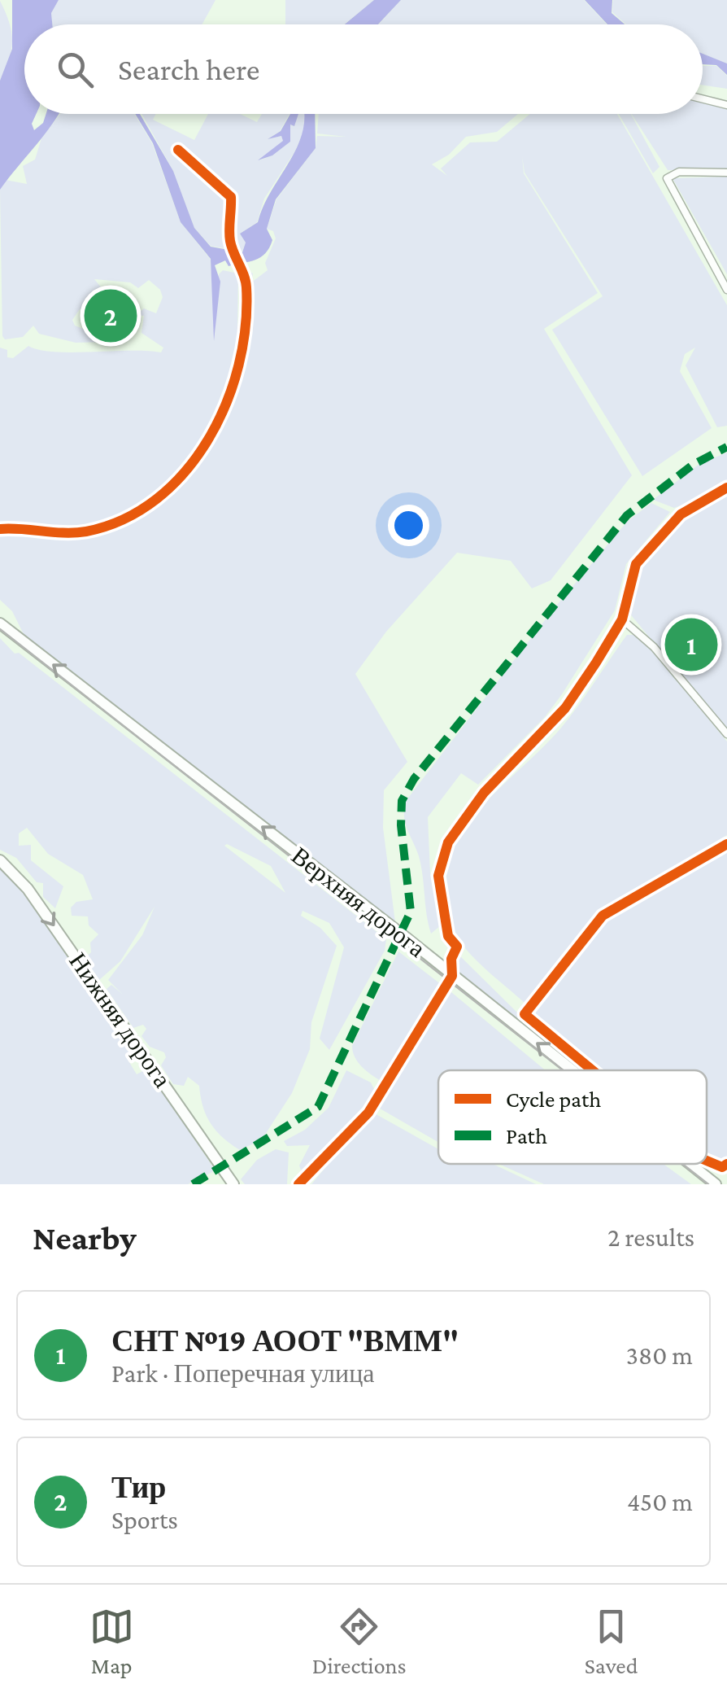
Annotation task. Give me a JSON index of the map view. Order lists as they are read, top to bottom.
{
  "streets": {
    "main road": ["Верхняя дорога", "Нижняя дорога"]
  },
  "one_way": ["Верхняя дорога", "Нижняя дорога"],
  "legend": ["Cycle path", "Path"],
  "page": {
    "search": "Search here",
    "pins": ["2", "1"],
    "heading": ["Nearby", "2 results"],
    "list": [
      {
        "mark": "1",
        "name": "СНТ №19 АООТ \"ВММ\"",
        "note": "Park · Поперечная улица",
        "value": "380 m"
      },
      {
        "mark": "2",
        "name": "Тир",
        "note": "Sports",
        "value": "450 m"
      }
    ],
    "nav": ["Map", "Directions", "Saved"]
  }
}
